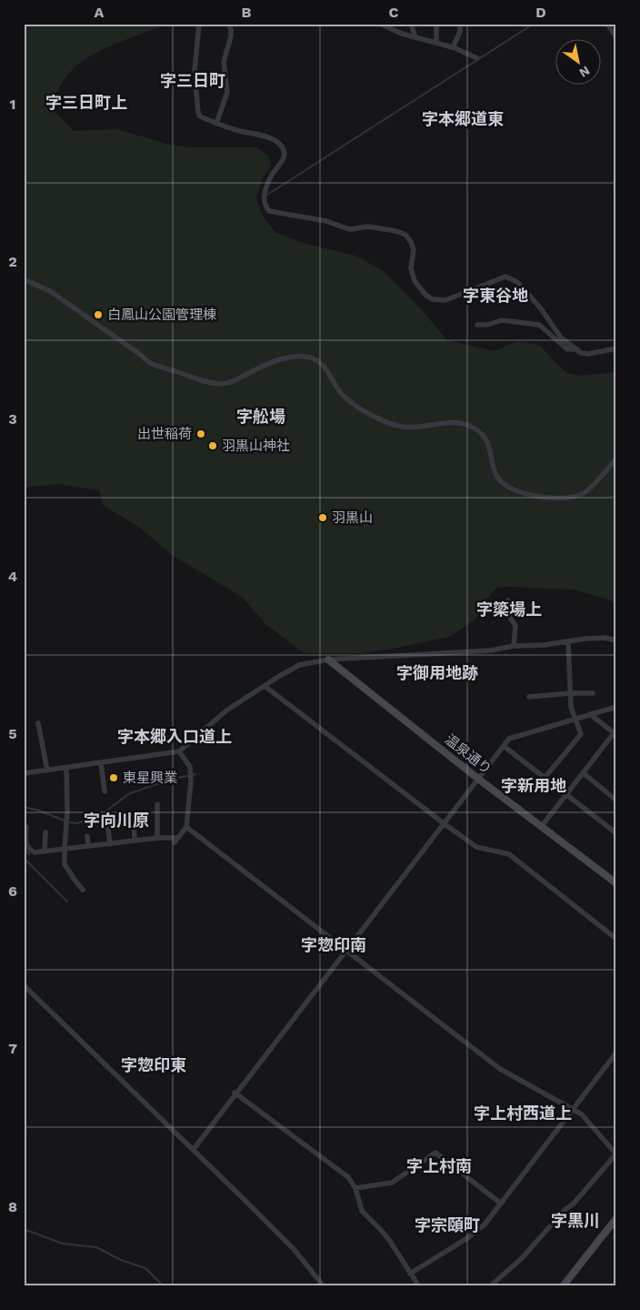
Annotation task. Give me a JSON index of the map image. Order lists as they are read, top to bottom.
{
  "streets": {
    "street": ["温泉通り"]
  },
  "districts": [
    "字三日町",
    "字三日町上",
    "字本郷道東",
    "字東谷地",
    "字舩場",
    "字簗場上",
    "字御用地跡",
    "字本郷入口道上",
    "字新用地",
    "字向川原",
    "字惣印南",
    "字惣印東",
    "字上村西道上",
    "字上村南",
    "字黒川",
    "字宗頤町"
  ],
  "places": [
    "白鳳山公園管理棟",
    "出世稲荷",
    "羽黒山神社",
    "羽黒山",
    "東星興業"
  ],
  "north": "bottom right",
  "grid": {
    "columns": [
      "A",
      "B",
      "C",
      "D"
    ],
    "rows": [
      "1",
      "2",
      "3",
      "4",
      "5",
      "6",
      "7",
      "8"
    ]
  }
}
